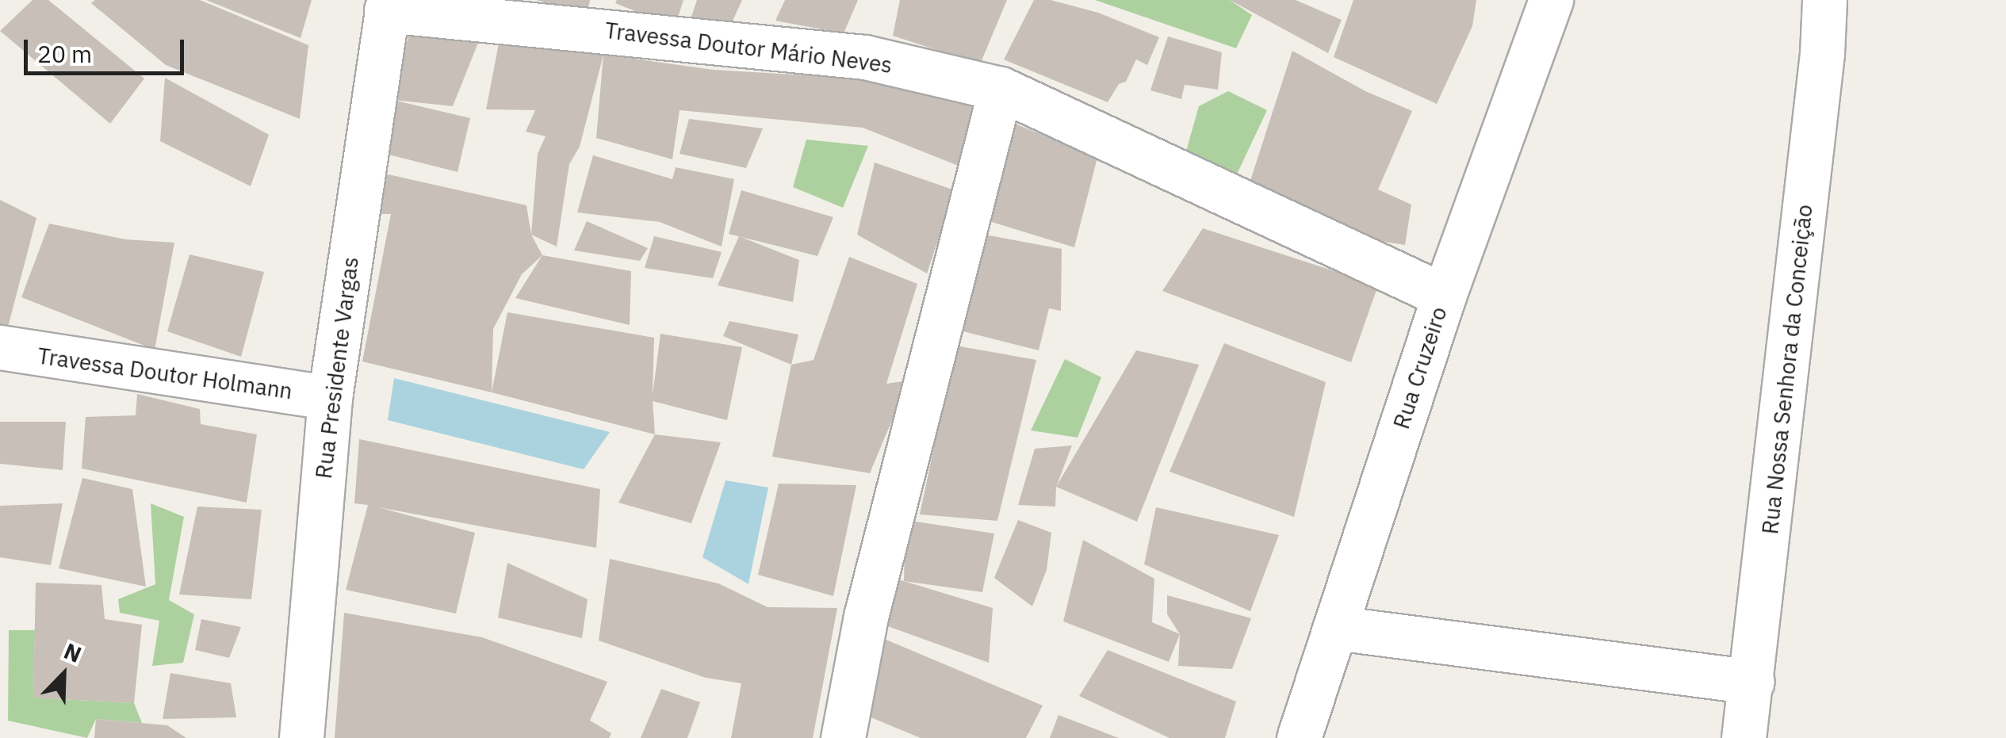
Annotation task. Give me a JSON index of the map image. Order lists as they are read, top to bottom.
{
  "streets": {
    "street": [
      "Travessa Doutor Mário Neves",
      "Rua Presidente Vargas",
      "Rua Cruzeiro",
      "Rua Nossa Senhora da Conceição",
      "Travessa Doutor Holmann"
    ]
  },
  "crossings": [
    ["Travessa Doutor Mário Neves", "Rua Presidente Vargas"],
    ["Travessa Doutor Mário Neves", "Rua Cruzeiro"],
    ["Rua Presidente Vargas", "Travessa Doutor Holmann"]
  ],
  "scale_bar": "20 m",
  "north": "top right"
}
